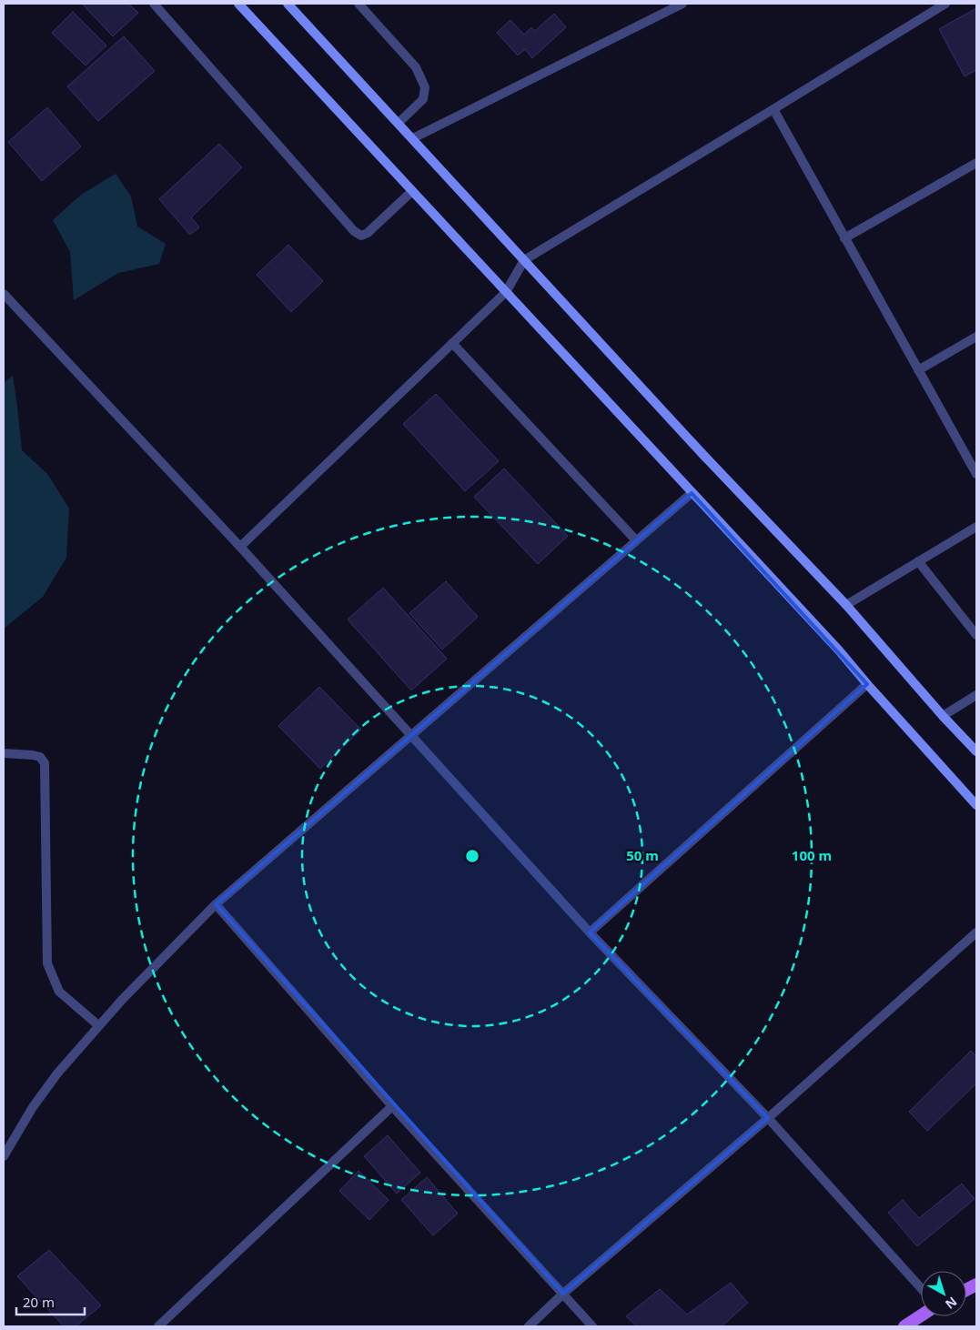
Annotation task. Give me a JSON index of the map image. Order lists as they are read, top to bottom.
{
  "scale_bar": "20 m",
  "north": "bottom right",
  "rings": ["50 m", "100 m"]
}
